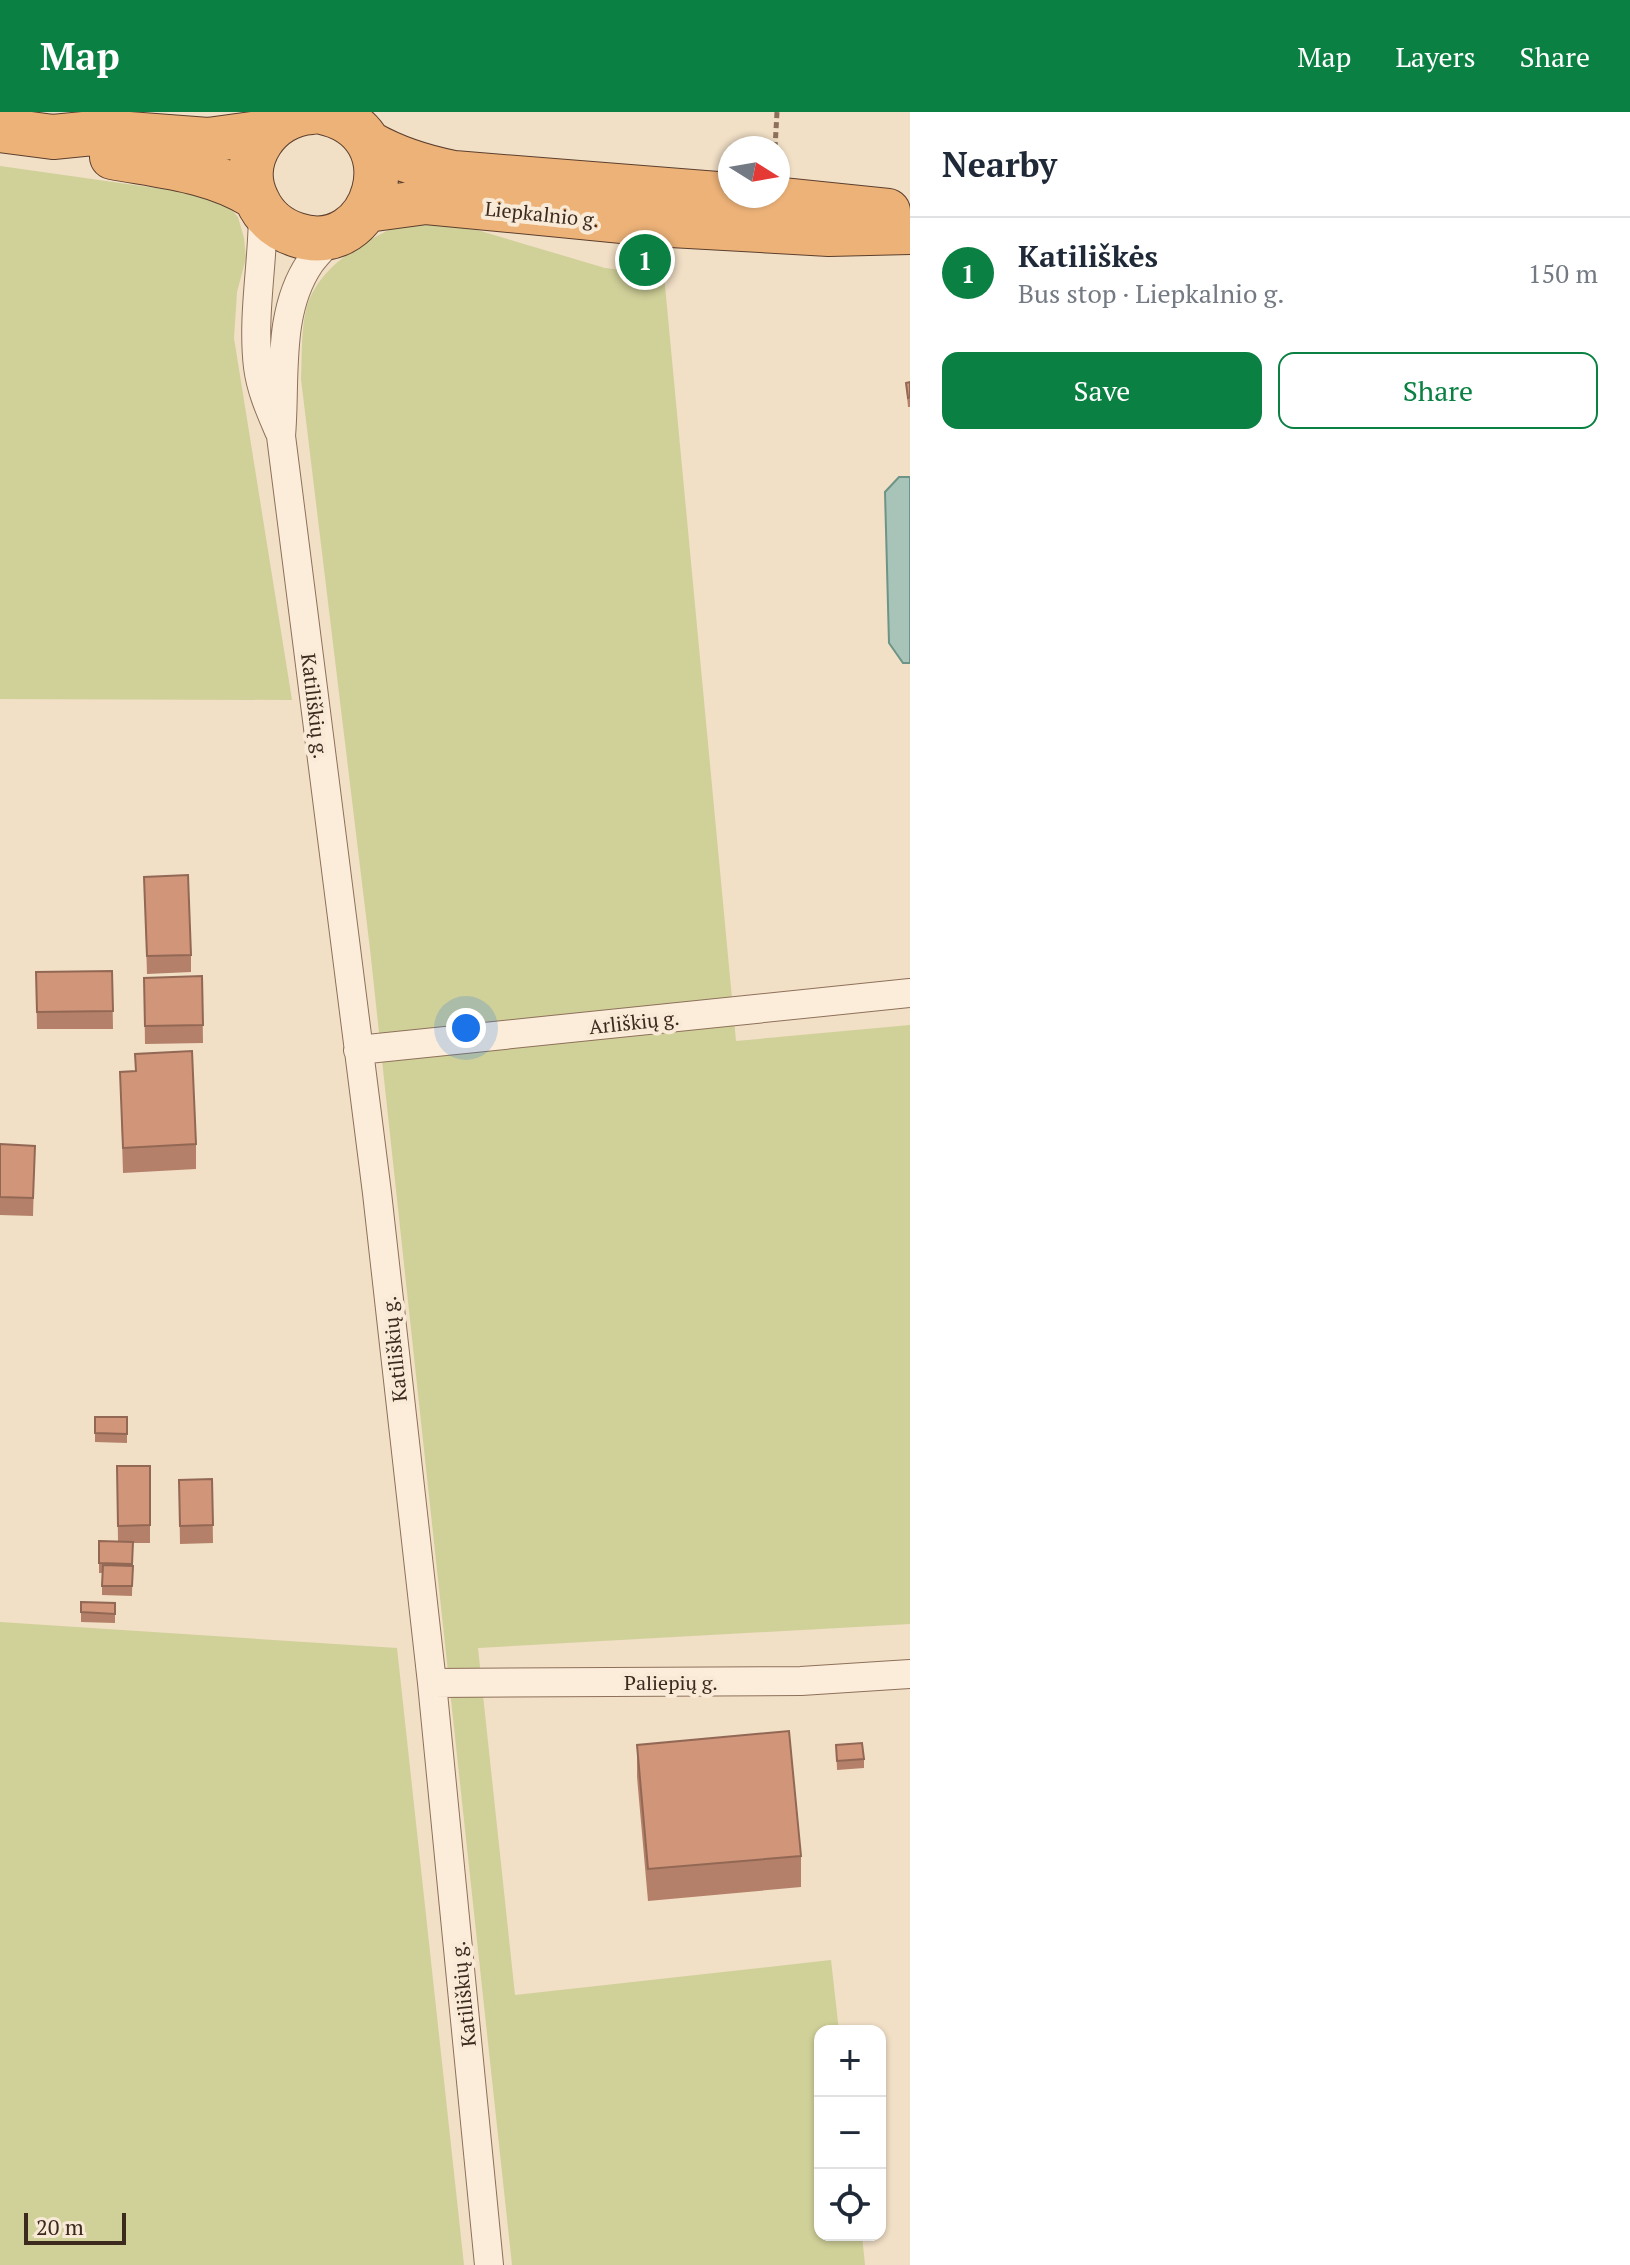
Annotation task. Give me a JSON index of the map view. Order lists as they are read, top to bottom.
{
  "streets": {
    "highway": ["Liepkalnio g."],
    "street": ["Katiliškių g.", "Arliškių g.", "Paliepių g."]
  },
  "crossings": [
    ["Liepkalnio g.", "Katiliškių g."],
    ["Katiliškių g.", "Arliškių g."],
    ["Katiliškių g.", "Paliepių g."]
  ],
  "scale_bar": "20 m",
  "north": "right",
  "page": {
    "header": "Map",
    "nav": ["Map", "Layers", "Share"],
    "heading": "Nearby",
    "list": [
      {
        "mark": "1",
        "name": "Katiliškės",
        "note": "Bus stop · Liepkalnio g.",
        "value": "150 m"
      }
    ],
    "pins": "1",
    "buttons": ["Save", "Share"],
    "map_buttons": ["+", "−"],
    "scale": "20 m"
  }
}
